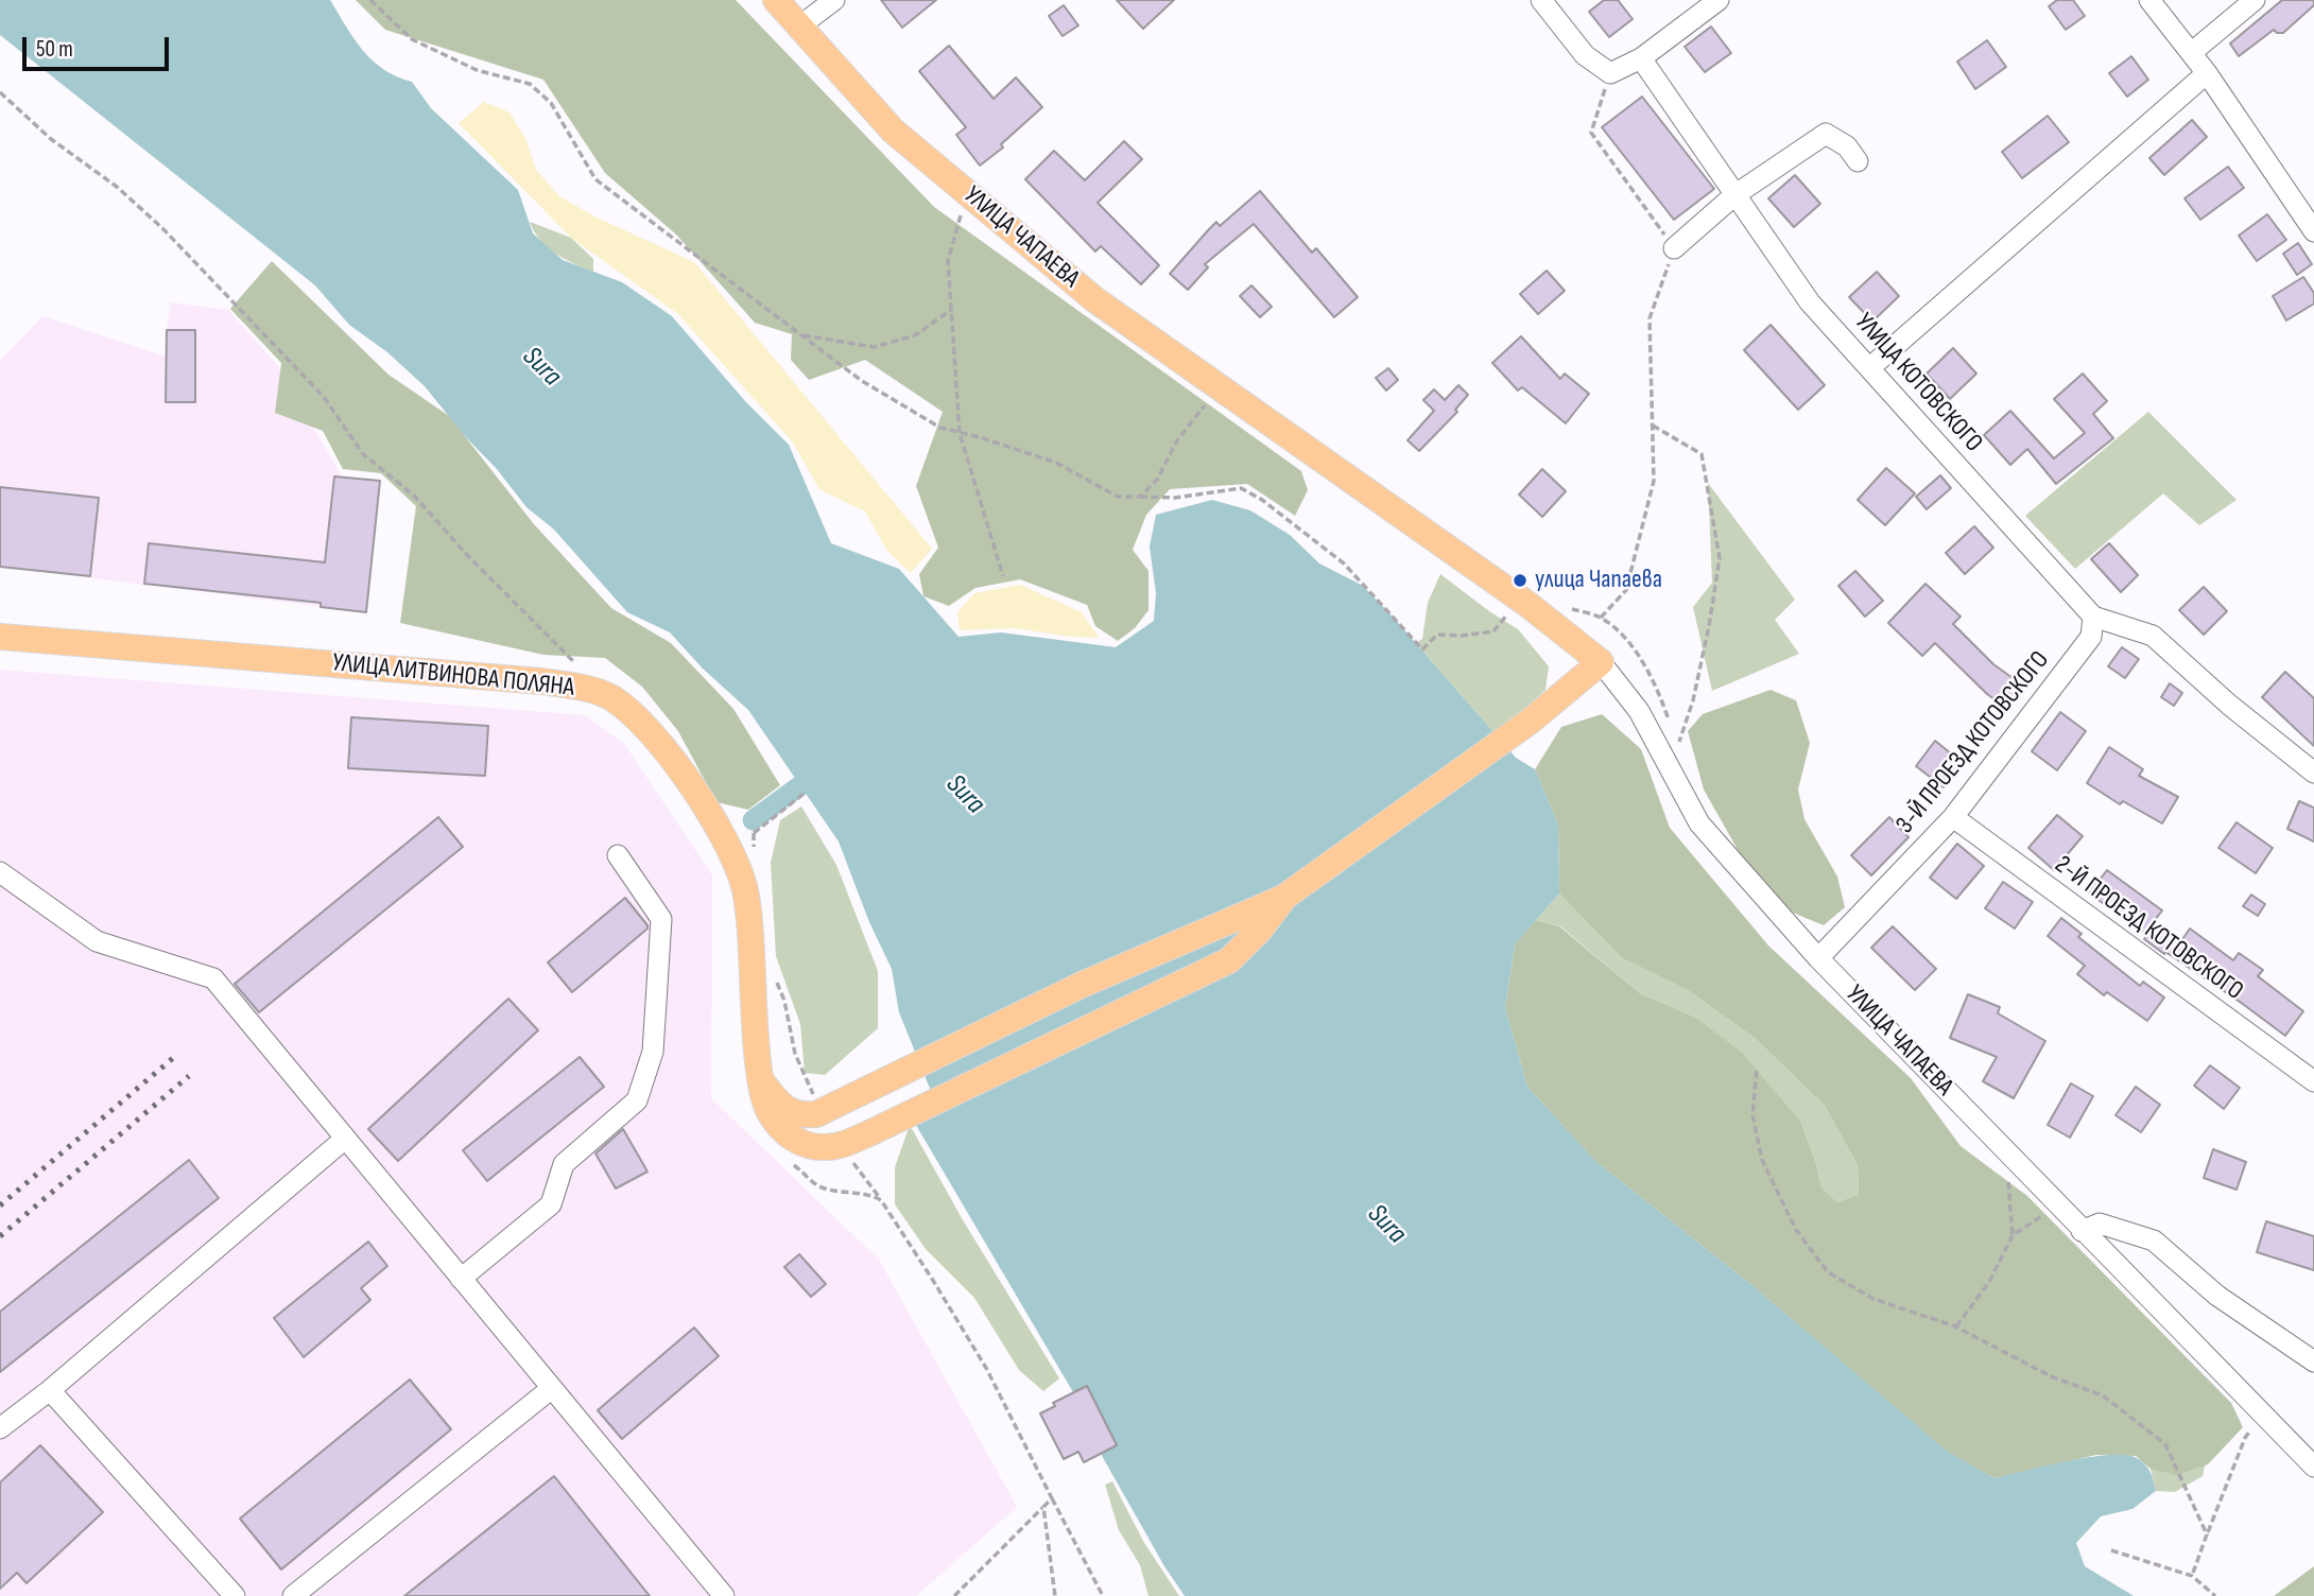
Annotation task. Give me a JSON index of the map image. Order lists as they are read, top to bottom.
{
  "streets": {
    "main road": ["УЛИЦА ЧАПАЕВА", "УЛИЦА ЛИТВИНОВА ПОЛЯНА"],
    "street": ["УЛИЦА КОТОВСКОГО", "3-Й ПРОЕЗД КОТОВСКОГО", "2-Й ПРОЕЗД КОТОВСКОГО"]
  },
  "crossings": [
    ["УЛИЦА ЧАПАЕВА", "3-Й ПРОЕЗД КОТОВСКОГО"],
    ["УЛИЦА КОТОВСКОГО", "3-Й ПРОЕЗД КОТОВСКОГО"],
    ["3-Й ПРОЕЗД КОТОВСКОГО", "2-Й ПРОЕЗД КОТОВСКОГО"]
  ],
  "water": ["Sura"],
  "places": ["улица Чапаева"],
  "scale_bar": "50 m"
}
